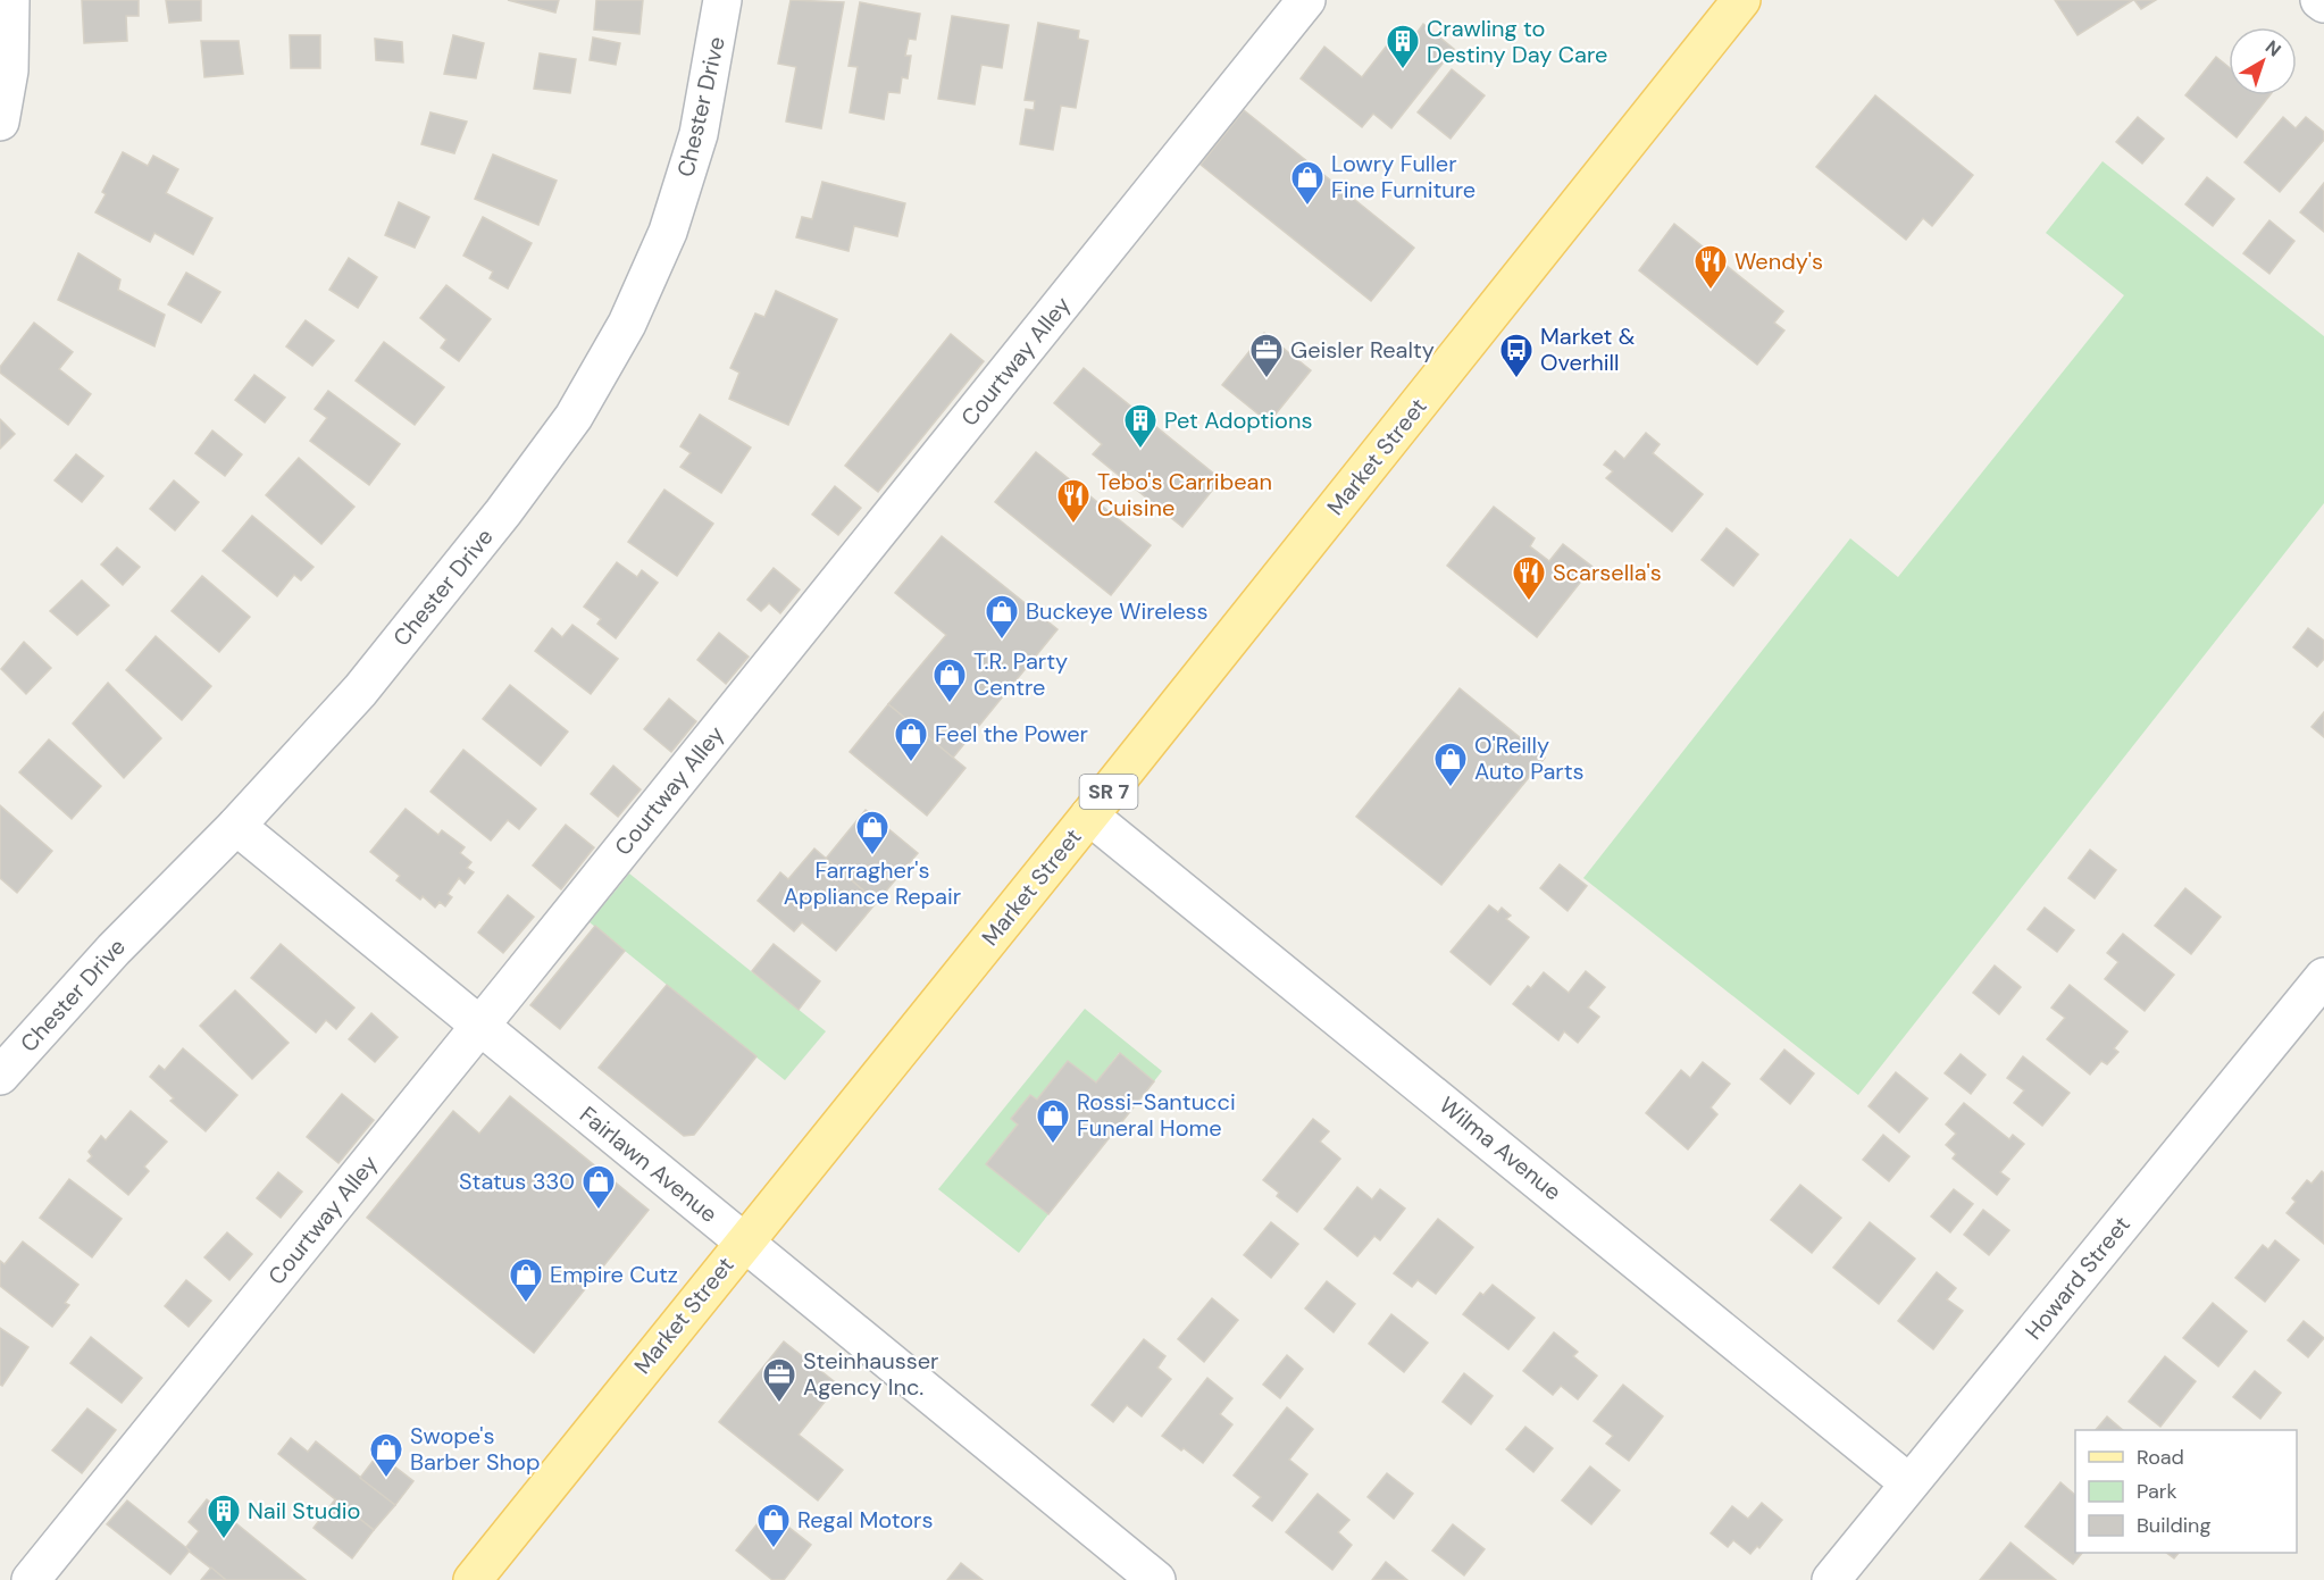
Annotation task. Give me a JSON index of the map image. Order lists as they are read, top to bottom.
{
  "streets": {
    "main road": ["Market Street", "SR 7"],
    "street": [
      "Chester Drive",
      "Courtway Alley",
      "Wilma Avenue",
      "Fairlawn Avenue",
      "Howard Street"
    ]
  },
  "crossings": [
    ["Chester Drive", "Fairlawn Avenue"],
    ["Courtway Alley", "Fairlawn Avenue"],
    ["Market Street", "Wilma Avenue"],
    ["Market Street", "Fairlawn Avenue"],
    ["Wilma Avenue", "Howard Street"]
  ],
  "places": {
    "building": ["Crawling to Destiny Day Care", "Pet Adoptions", "Nail Studio"],
    "shop": [
      "Lowry Fuller Fine Furniture",
      "Buckeye Wireless",
      "T.R. Party Centre",
      "Feel the Power",
      "O'Reilly Auto Parts",
      "Farragher's Appliance Repair",
      "Rossi-Santucci Funeral Home",
      "Status 330",
      "Empire Cutz",
      "Swope's Barber Shop",
      "Regal Motors"
    ],
    "restaurant": ["Wendy's", "Tebo's Carribean Cuisine", "Scarsella's"],
    "office": ["Geisler Realty", "Steinhausser Agency Inc."],
    "bus stop": ["Market & Overhill"]
  },
  "legend": ["Road", "Park", "Building"],
  "north": "top right"
}
